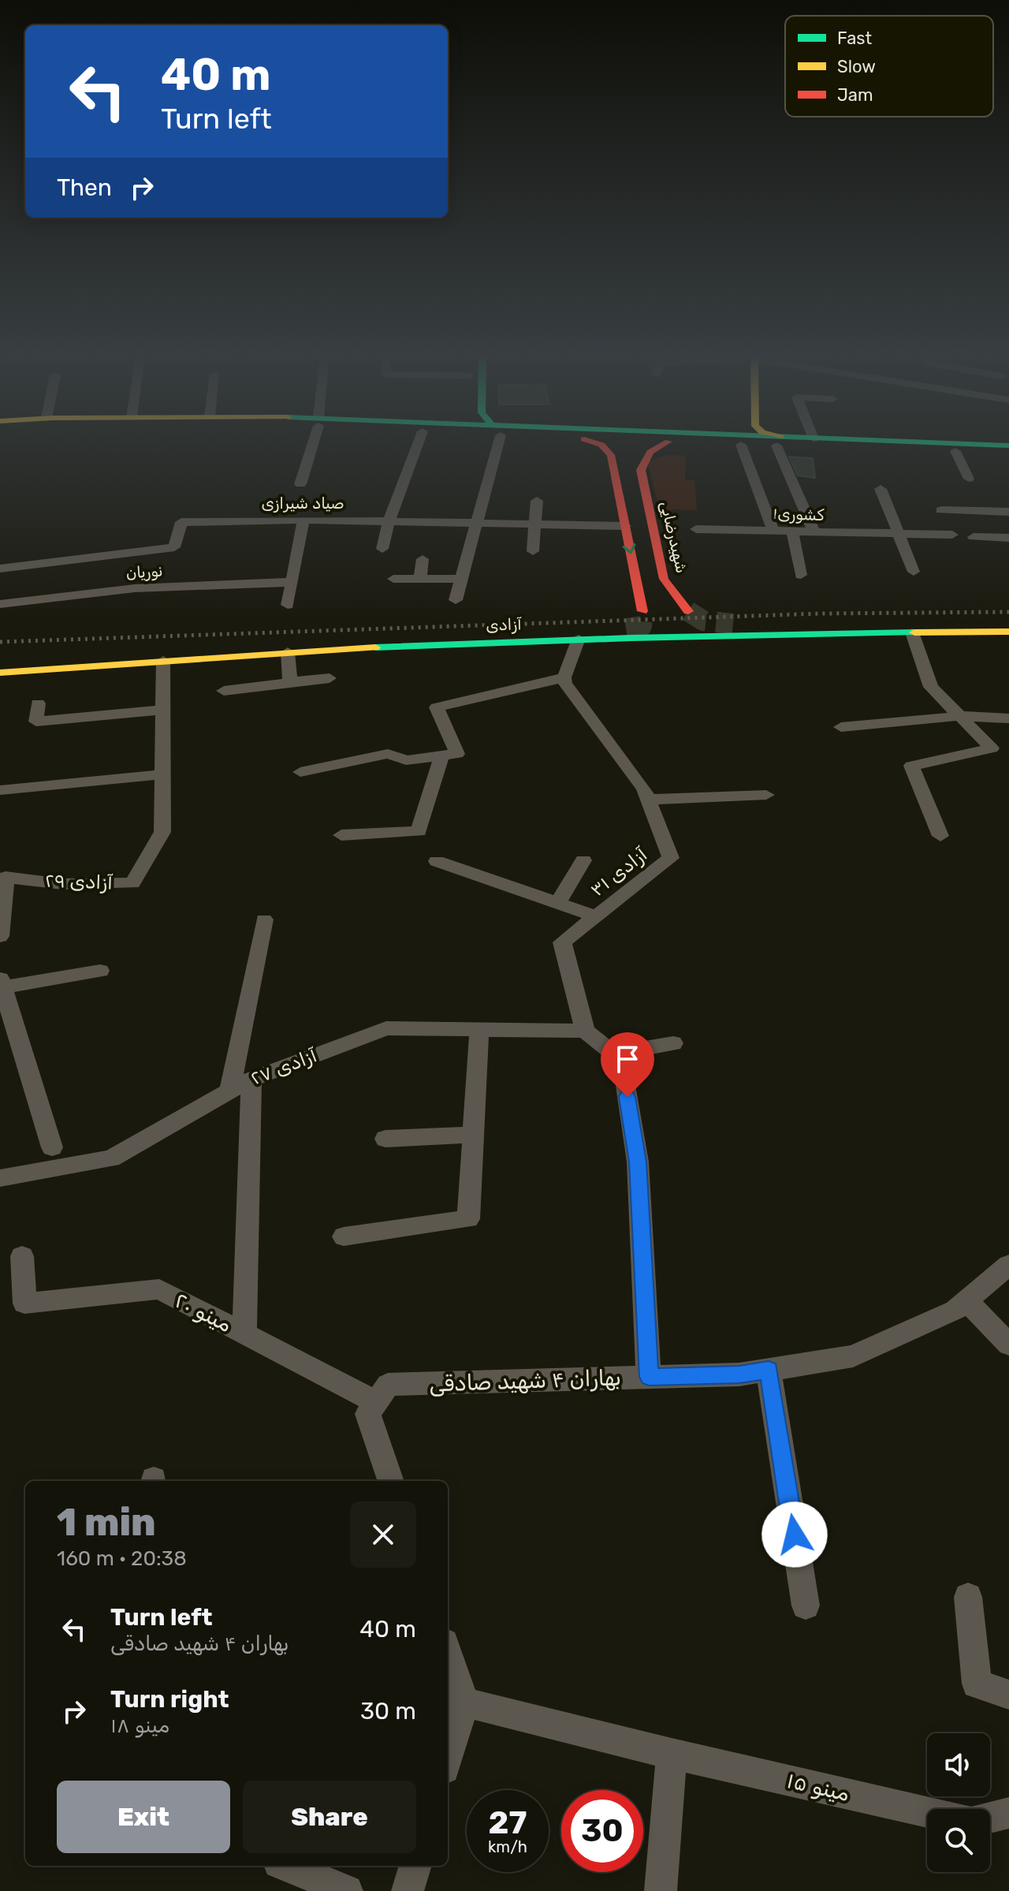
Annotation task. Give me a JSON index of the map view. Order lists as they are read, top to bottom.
{
  "streets": {
    "main road": ["شهیدرضایی", "آزادی"],
    "street": [
      "صیاد شیرازی",
      "کشوری۱",
      "نوریان",
      "آزادی ۳۱",
      "آزادی ۲۹",
      "آزادی ۲۷",
      "مینو ۲۰",
      "بهاران ۴ شهید صادقی",
      "مینو ۱۵"
    ]
  },
  "crossings": [
    ["آزادی", "آزادی ۲۹"],
    ["آزادی ۳۱", "آزادی ۲۷"],
    ["مینو ۲۰", "بهاران ۴ شهید صادقی"]
  ],
  "legend": ["Fast", "Slow", "Jam"],
  "page": {
    "turn": ["40 m", "Turn left"],
    "then": "Then",
    "heading": ["1 min", "160 m · 20:38"],
    "list": [
      {
        "name": "Turn left",
        "note": "بهاران ۴ شهید صادقی",
        "value": "40 m"
      },
      {
        "name": "Turn right",
        "note": "مینو ۱۸",
        "value": "30 m"
      }
    ],
    "buttons": ["Exit", "Share"],
    "speed": "27 km/h",
    "limit": "30"
  }
}
